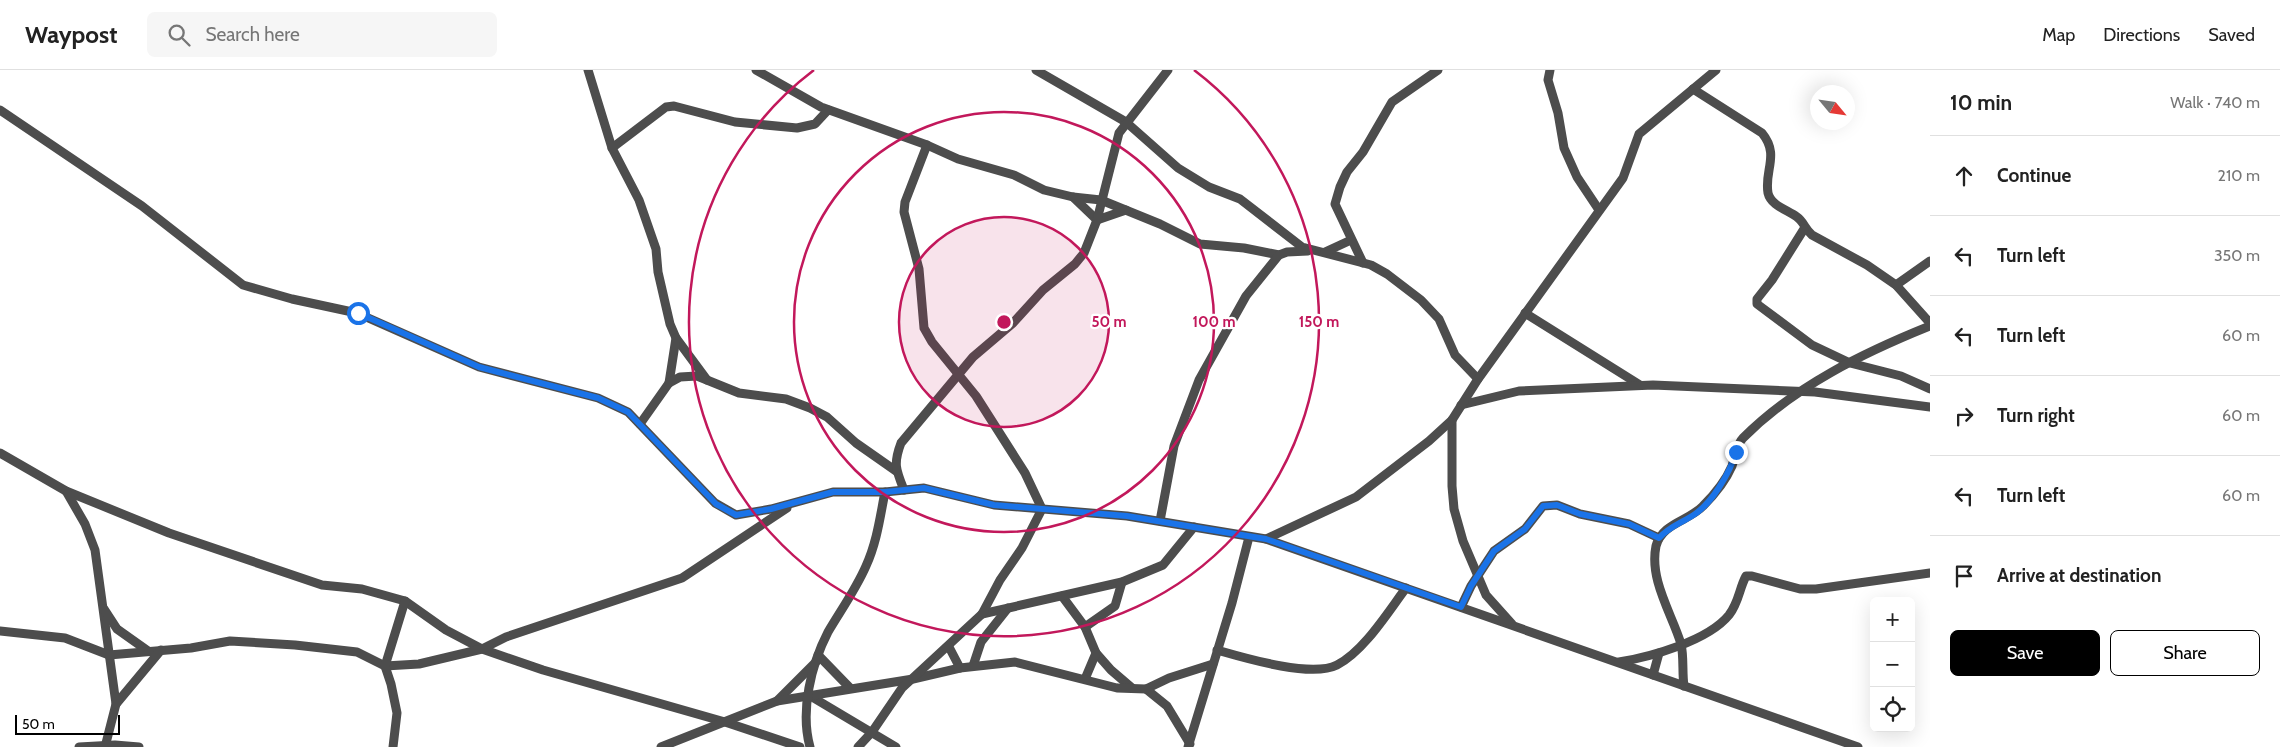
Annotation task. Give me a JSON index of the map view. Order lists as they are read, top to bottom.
{
  "scale_bar": "50 m",
  "north": "bottom right",
  "page": {
    "header": "Waypost",
    "search": "Search here",
    "nav": ["Map", "Directions", "Saved"],
    "heading": ["10 min", "Walk · 740 m"],
    "list": [
      ["Continue", "210 m"],
      ["Turn left", "350 m"],
      ["Turn left", "60 m"],
      ["Turn right", "60 m"],
      ["Turn left", "60 m"],
      "Arrive at destination"
    ],
    "map_buttons": ["+", "−"],
    "buttons": ["Save", "Share"],
    "scale": "50 m"
  },
  "rings": ["50 m", "100 m", "150 m"]
}
